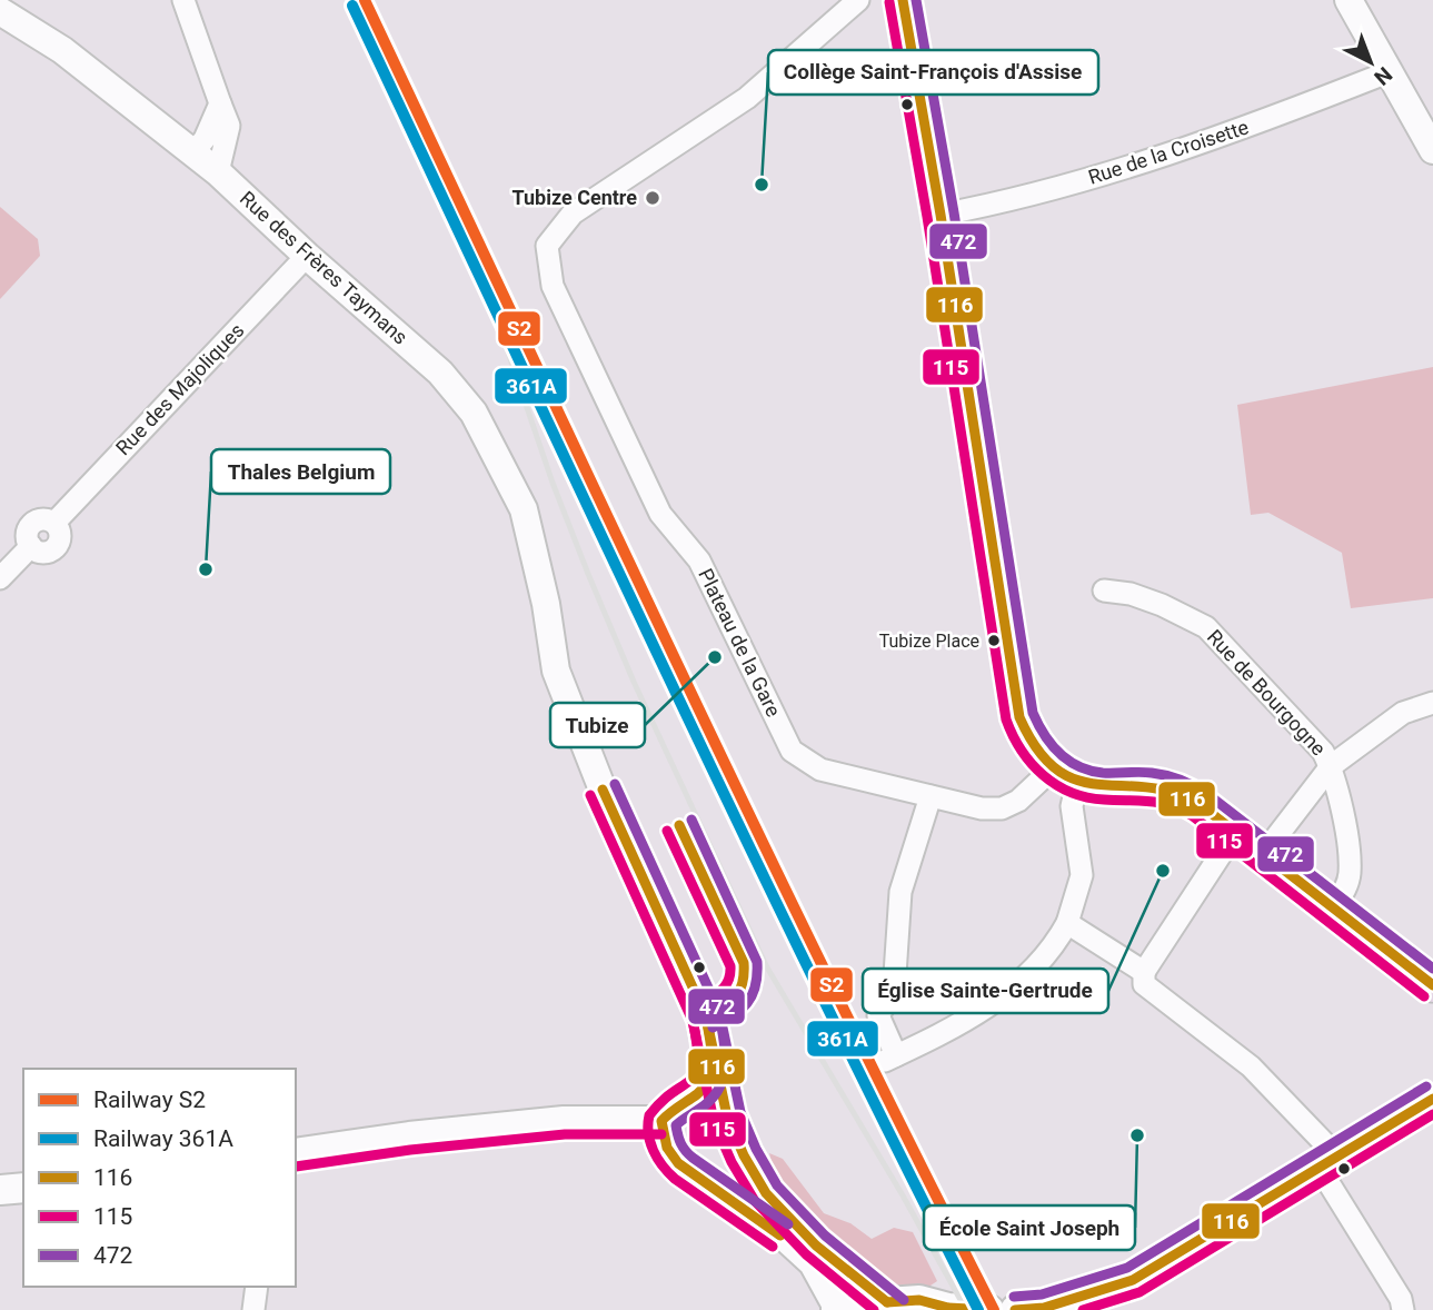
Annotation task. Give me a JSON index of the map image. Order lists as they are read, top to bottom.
{
  "streets": {
    "street": [
      "Rue de la Croisette",
      "Rue des Frères Taymans",
      "Rue des Majoliques",
      "Plateau de la Gare",
      "Rue de Bourgogne"
    ]
  },
  "crossings": [
    ["Rue des Frères Taymans", "Rue des Majoliques"]
  ],
  "places": [
    "Collège Saint-François d'Assise",
    "Tubize Centre",
    "Thales Belgium",
    "Tubize Place",
    "Tubize",
    "Église Sainte-Gertrude",
    "École Saint Joseph"
  ],
  "lines": [
    "rail line S2",
    "transit line 116",
    "transit line 472",
    "transit line 115",
    "rail line 361A"
  ],
  "legend": [
    "Railway S2",
    "Railway 361A",
    "116",
    "115",
    "472"
  ],
  "north": "bottom right"
}
